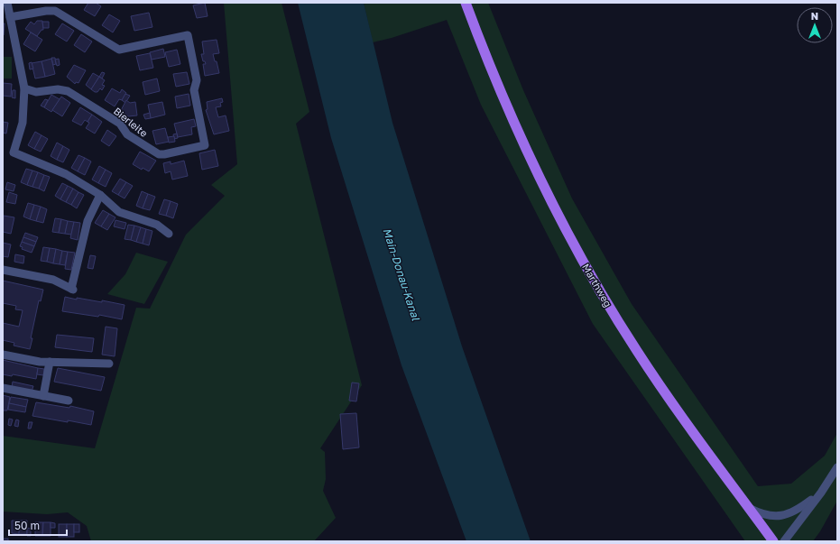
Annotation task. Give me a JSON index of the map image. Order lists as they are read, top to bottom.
{
  "streets": {
    "main road": ["Marthweg"],
    "street": ["Bierleite"]
  },
  "water": ["Main-Donau-Kanal"],
  "scale_bar": "50 m",
  "north": "top"
}
